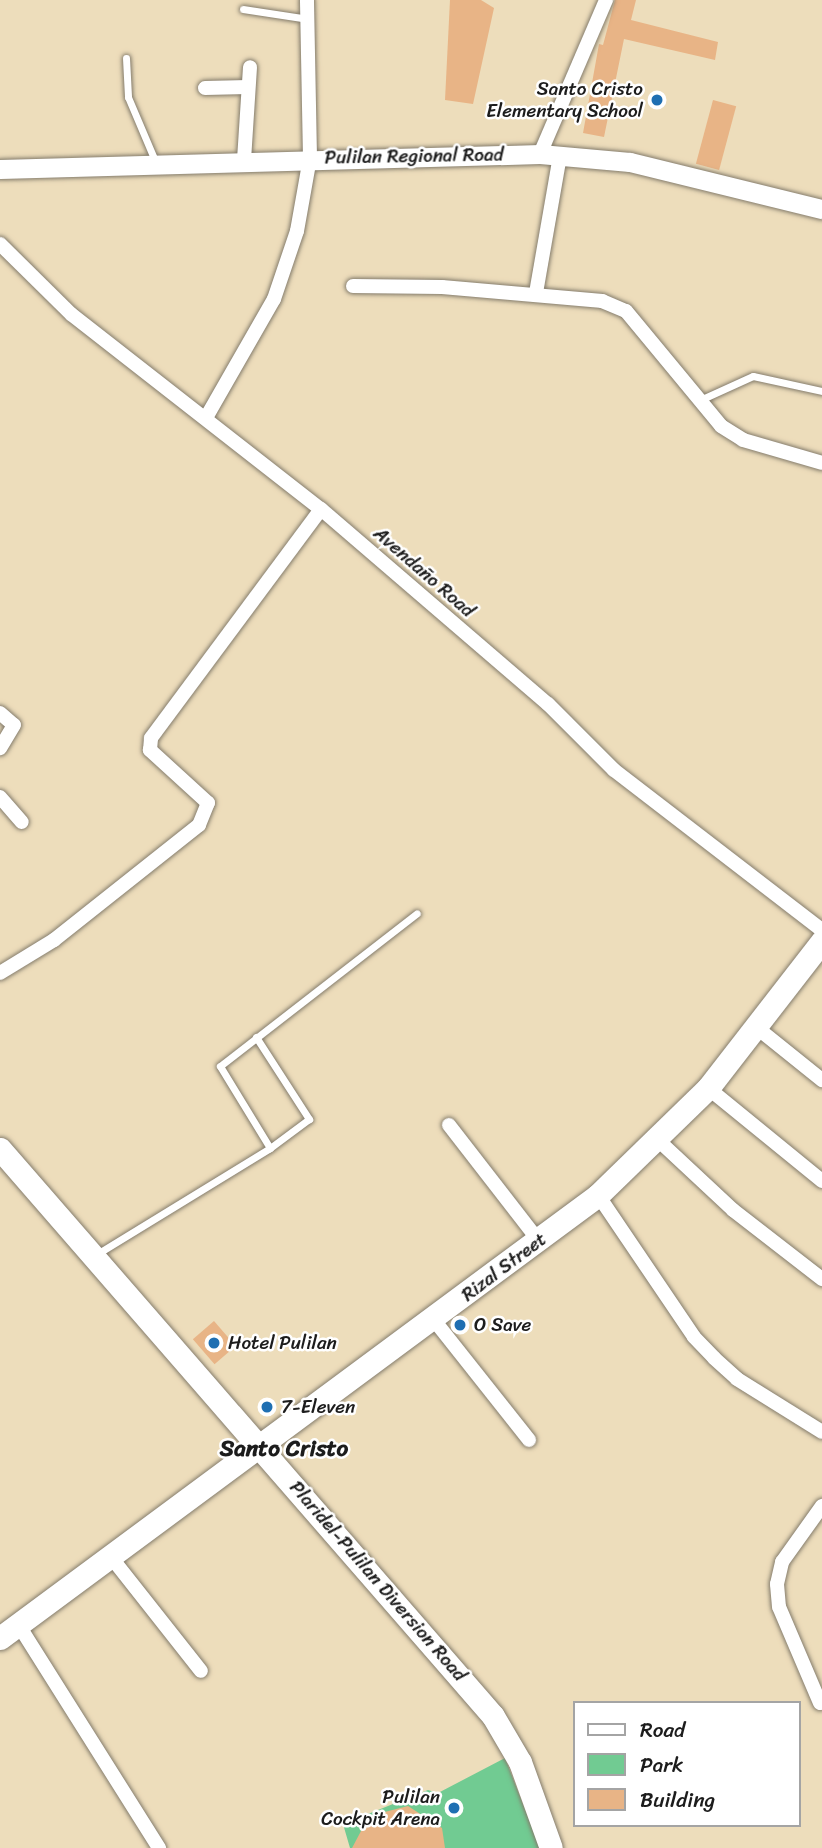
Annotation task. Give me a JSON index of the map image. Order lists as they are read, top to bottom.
{
  "streets": {
    "main road": ["Pulilan Regional Road", "Rizal Street", "Plaridel-Pulilan Diversion Road"],
    "street": ["Avendaño Road"]
  },
  "crossings": [
    ["Rizal Street", "Plaridel-Pulilan Diversion Road"]
  ],
  "districts": ["Santo Cristo"],
  "places": [
    "Santo Cristo Elementary School",
    "O Save",
    "Hotel Pulilan",
    "7-Eleven",
    "Pulilan Cockpit Arena"
  ],
  "legend": ["Road", "Park", "Building"]
}
